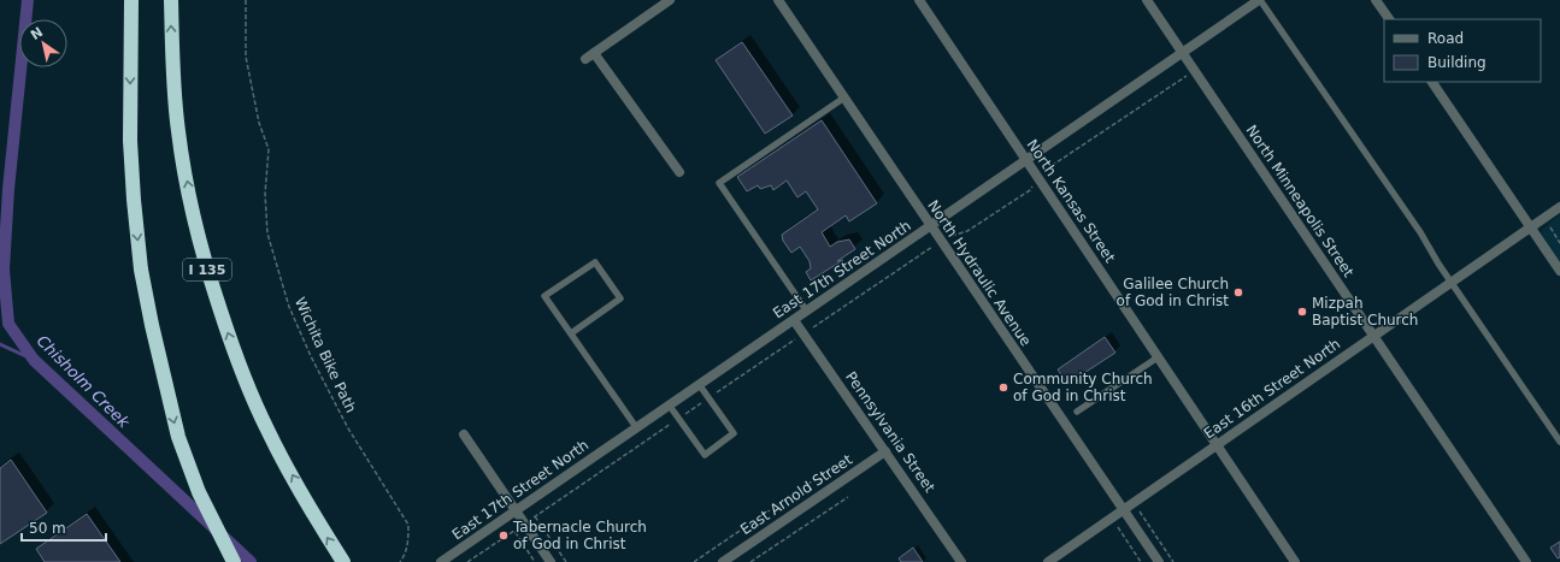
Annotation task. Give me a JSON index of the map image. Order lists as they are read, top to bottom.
{
  "streets": {
    "highway": ["I 135"],
    "street": [
      "North Kansas Street",
      "North Minneapolis Street",
      "East 17th Street North",
      "North Hydraulic Avenue",
      "East 16th Street North",
      "Pennsylvania Street",
      "East Arnold Street"
    ],
    "path": ["Wichita Bike Path"]
  },
  "crossings": [
    ["North Kansas Street", "East 17th Street North"],
    ["North Kansas Street", "East 16th Street North"],
    ["North Minneapolis Street", "East 17th Street North"],
    ["North Minneapolis Street", "East 16th Street North"],
    ["East 17th Street North", "North Hydraulic Avenue"],
    ["East 17th Street North", "Pennsylvania Street"],
    ["North Hydraulic Avenue", "East 16th Street North"],
    ["Pennsylvania Street", "East Arnold Street"]
  ],
  "water": ["Chisholm Creek"],
  "places": [
    "Galilee Church of God in Christ",
    "Mizpah Baptist Church",
    "Community Church of God in Christ",
    "Tabernacle Church of God in Christ"
  ],
  "legend": ["Road", "Building"],
  "scale_bar": "50 m",
  "north": "top left"
}
